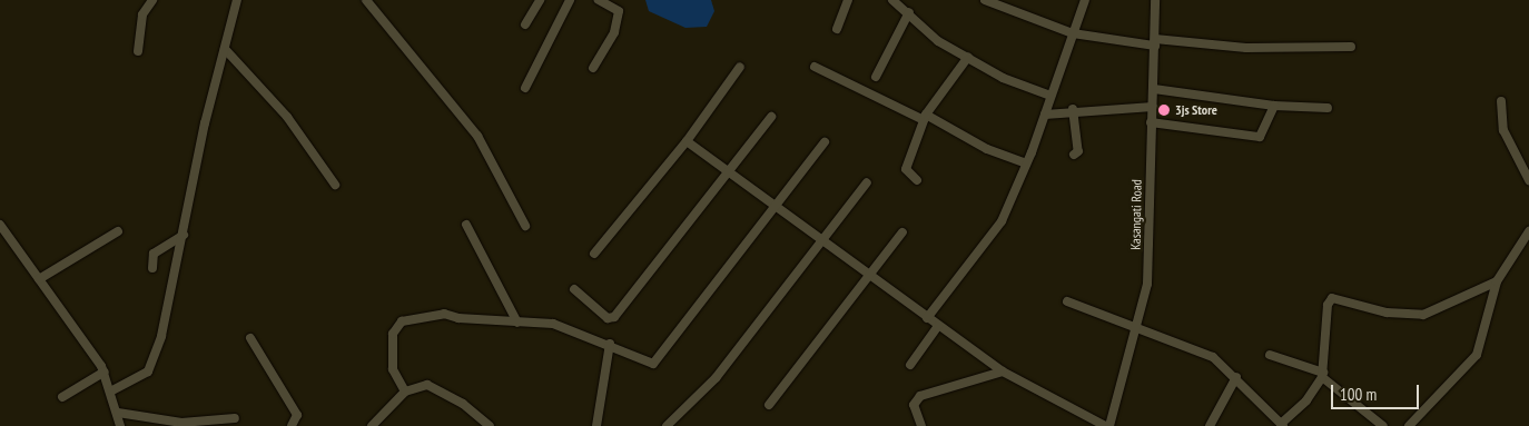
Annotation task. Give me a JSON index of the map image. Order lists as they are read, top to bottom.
{
  "streets": {
    "street": ["Kasangati Road"]
  },
  "places": ["3js Store"],
  "scale_bar": "100 m"
}
